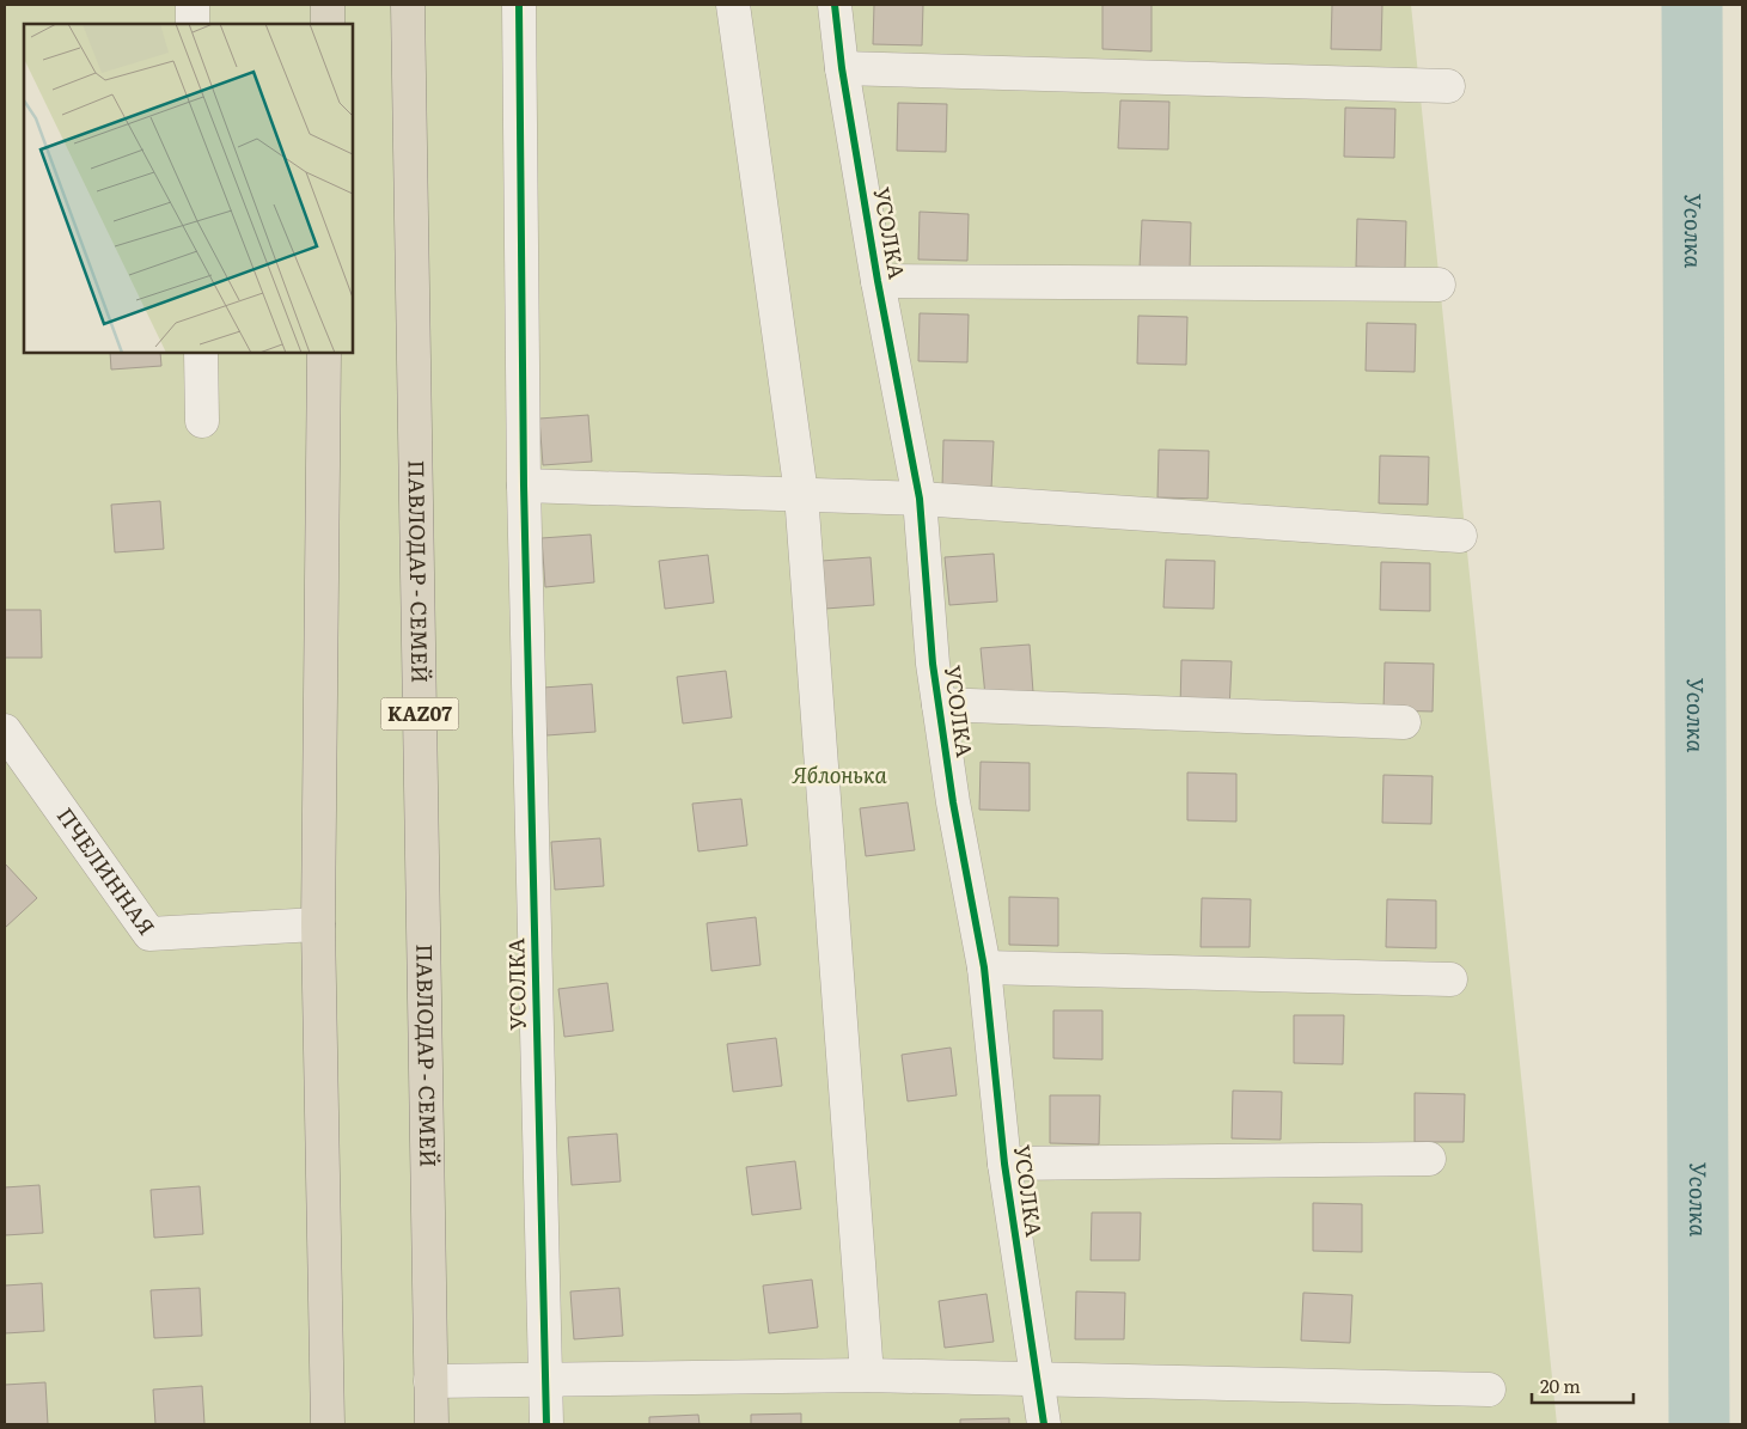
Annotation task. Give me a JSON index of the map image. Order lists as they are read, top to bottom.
{
  "streets": {
    "highway": ["ПАВЛОДАР - СЕМЕЙ", "KAZ07"],
    "street": ["УСОЛКА", "ПЧЕЛИННАЯ"]
  },
  "water": ["Усолка"],
  "parks": ["Яблонька"],
  "scale_bar": "20 m"
}
